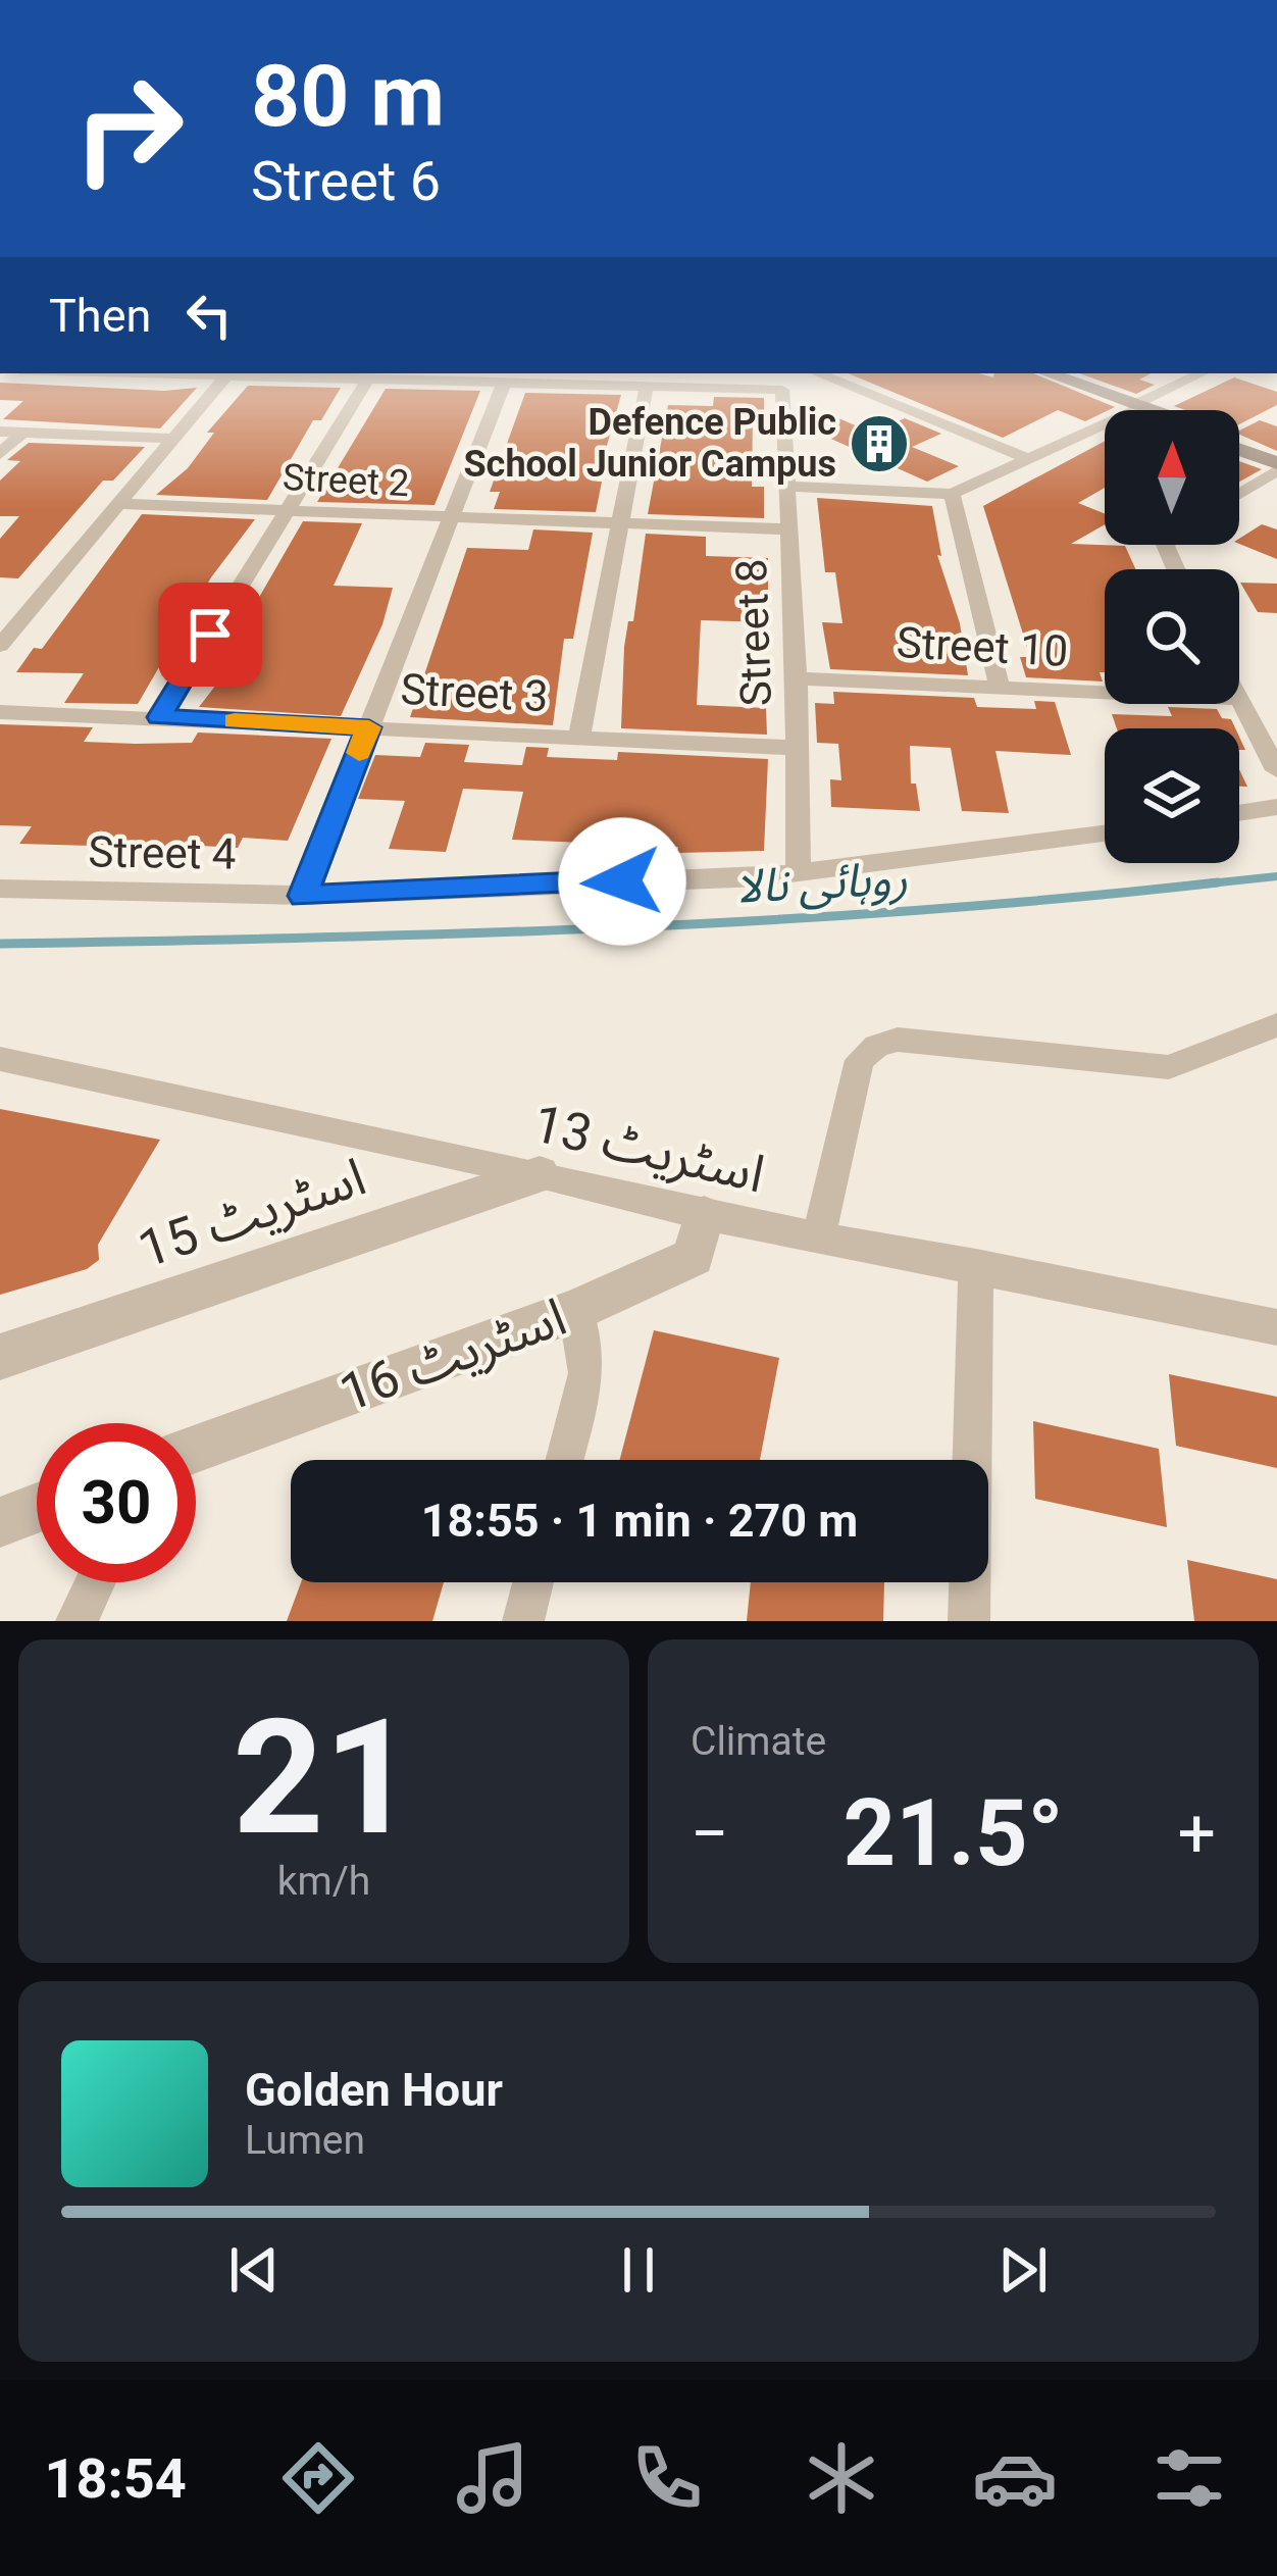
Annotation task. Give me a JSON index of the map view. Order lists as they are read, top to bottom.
{
  "streets": {
    "street": [
      "Street 2",
      "Street 8",
      "Street 10",
      "Street 3",
      "Street 4",
      "اسٹریٹ 13",
      "اسٹریٹ 15",
      "اسٹریٹ 16"
    ]
  },
  "crossings": [
    ["Street 2", "Street 8"],
    ["Street 8", "Street 10"],
    ["Street 8", "Street 3"],
    ["Street 8", "Street 4"],
    ["اسٹریٹ 13", "اسٹریٹ 15"],
    ["اسٹریٹ 13", "اسٹریٹ 16"]
  ],
  "water": ["روہائی نالا"],
  "places": {
    "building": ["Defence Public School Junior Campus"]
  },
  "north": "top",
  "page": {
    "turn": ["80 m", "Street 6"],
    "then": "Then",
    "limit": "30",
    "trip": "18:55 · 1 min · 270 m",
    "tile": [
      ["21", "km/h"],
      "Climate"
    ],
    "heat": ["−", "21.5°", "+"],
    "song": ["Golden Hour", "Lumen"],
    "tabs": "18:54"
  }
}
